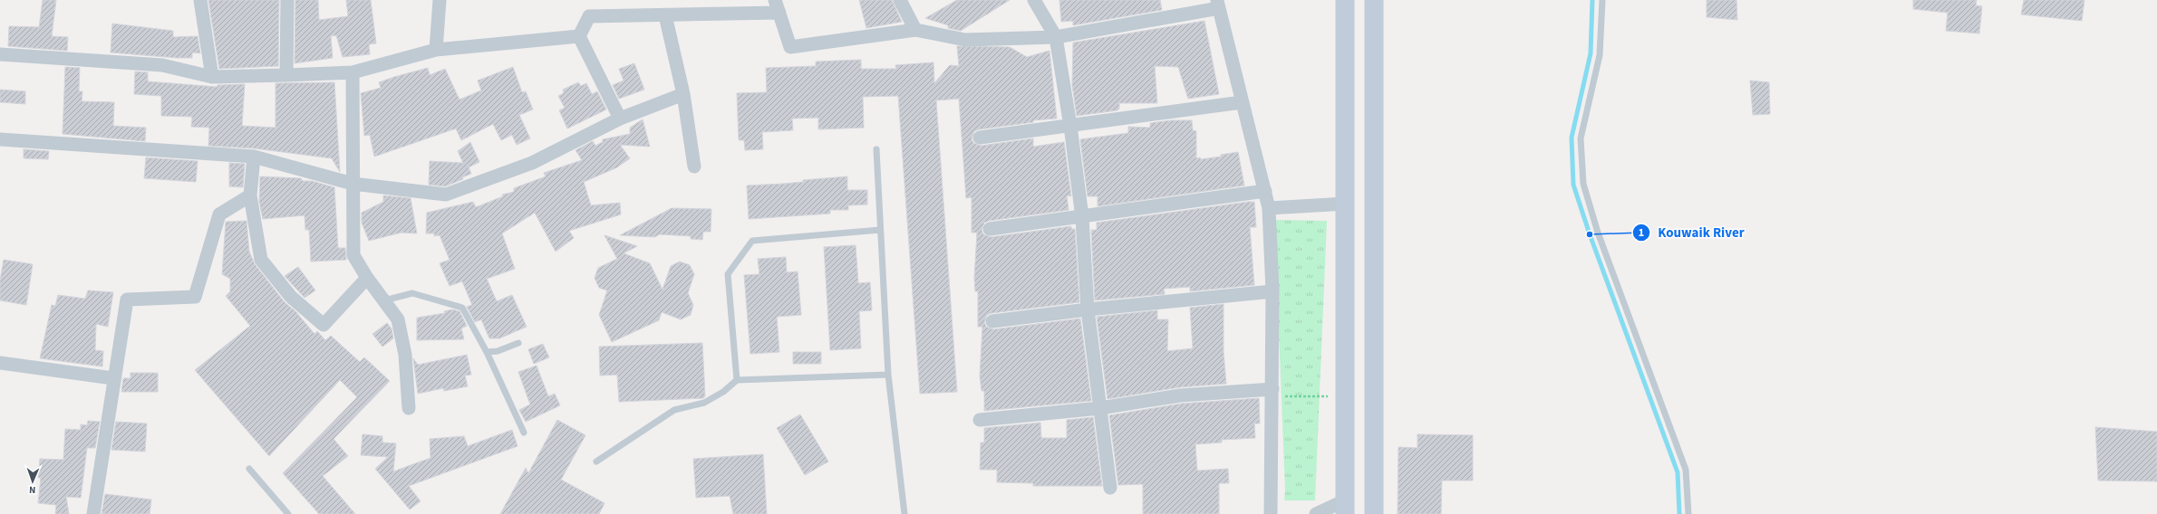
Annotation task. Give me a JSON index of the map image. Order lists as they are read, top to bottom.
{
  "places": ["Kouwaik River"],
  "north": "bottom"
}
